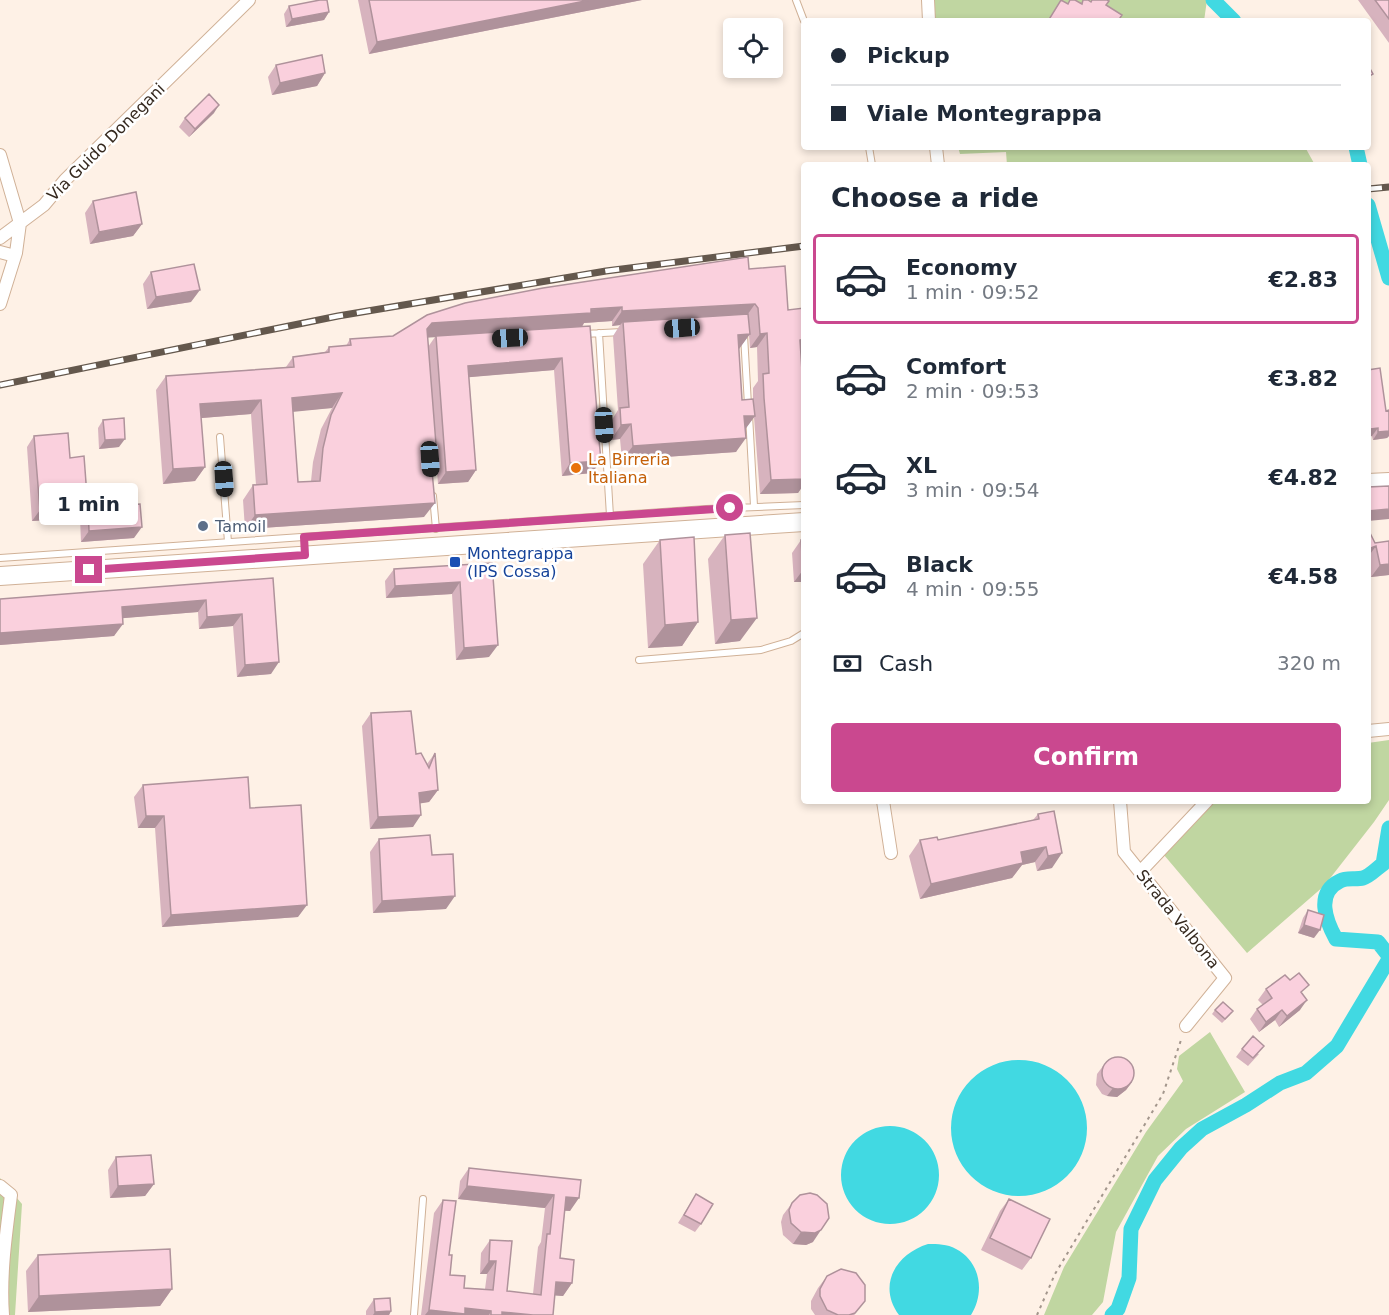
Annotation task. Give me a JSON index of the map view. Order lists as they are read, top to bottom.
{
  "streets": {
    "street": ["Via Guido Donegani", "Strada Valbona"]
  },
  "places": {
    "other": ["La Birreria Italiana", "Tamoil"],
    "transit": ["Montegrappa (IPS Cossa)"]
  },
  "page": {
    "banner": ["Pickup", "Viale Montegrappa"],
    "heading": "Choose a ride",
    "list": [
      {
        "name": "Economy",
        "note": "1 min · 09:52",
        "value": "€2.83"
      },
      {
        "name": "Comfort",
        "note": "2 min · 09:53",
        "value": "€3.82"
      },
      {
        "name": "XL",
        "note": "3 min · 09:54",
        "value": "€4.82"
      },
      {
        "name": "Black",
        "note": "4 min · 09:55",
        "value": "€4.58"
      }
    ],
    "bubble": "1 min",
    "pay": ["Cash", "320 m"],
    "buttons": "Confirm"
  }
}
